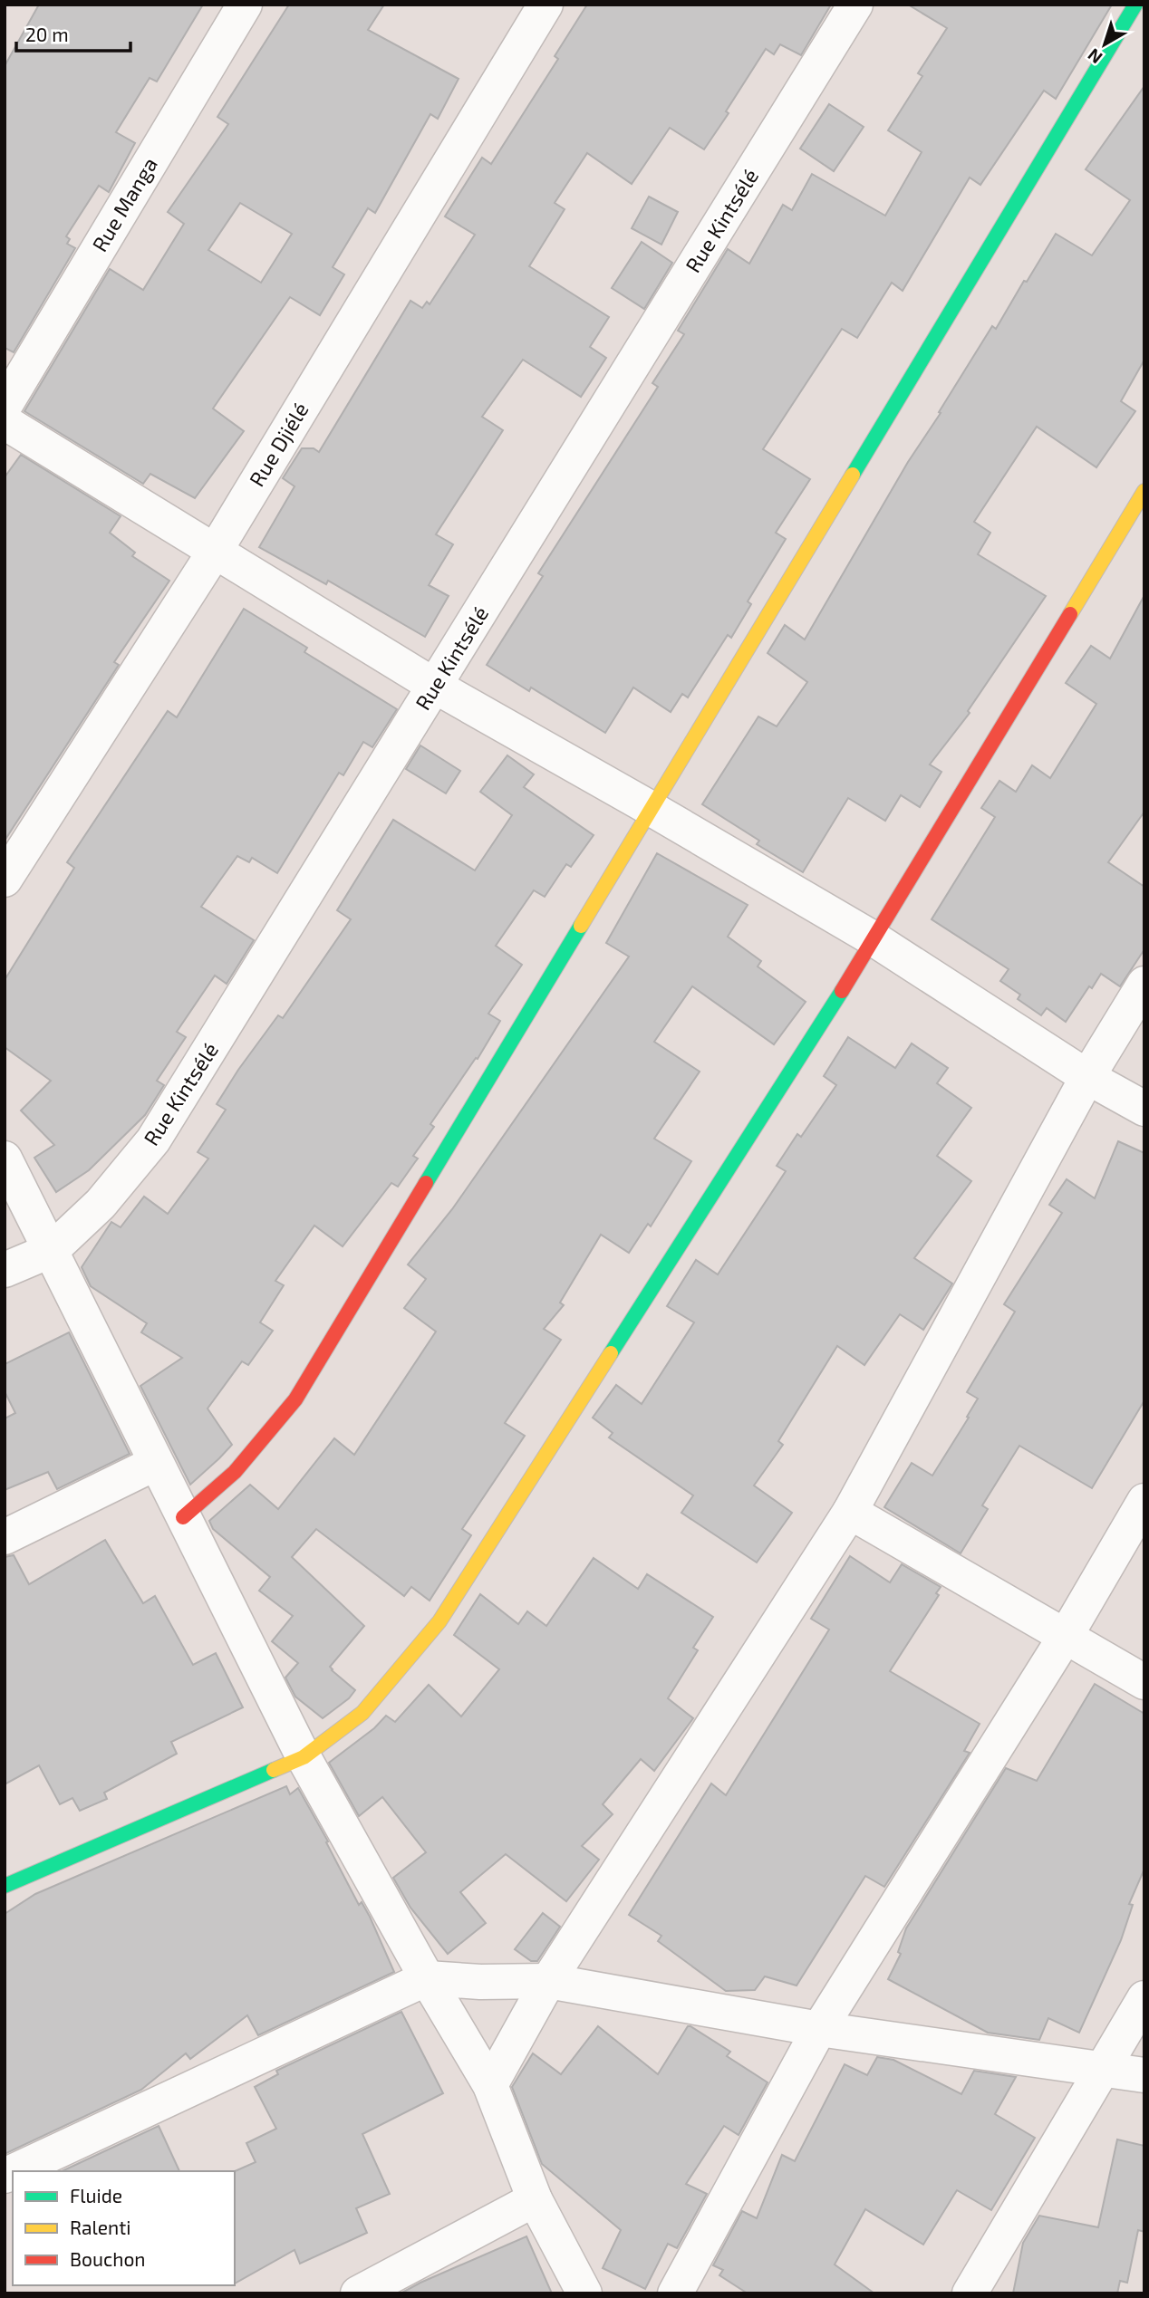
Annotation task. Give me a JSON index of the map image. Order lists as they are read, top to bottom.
{
  "streets": {
    "street": ["Rue Manga", "Rue Kintsélé", "Rue Djiélé"]
  },
  "legend": ["Fluide", "Ralenti", "Bouchon"],
  "scale_bar": "20 m",
  "north": "bottom left"
}
